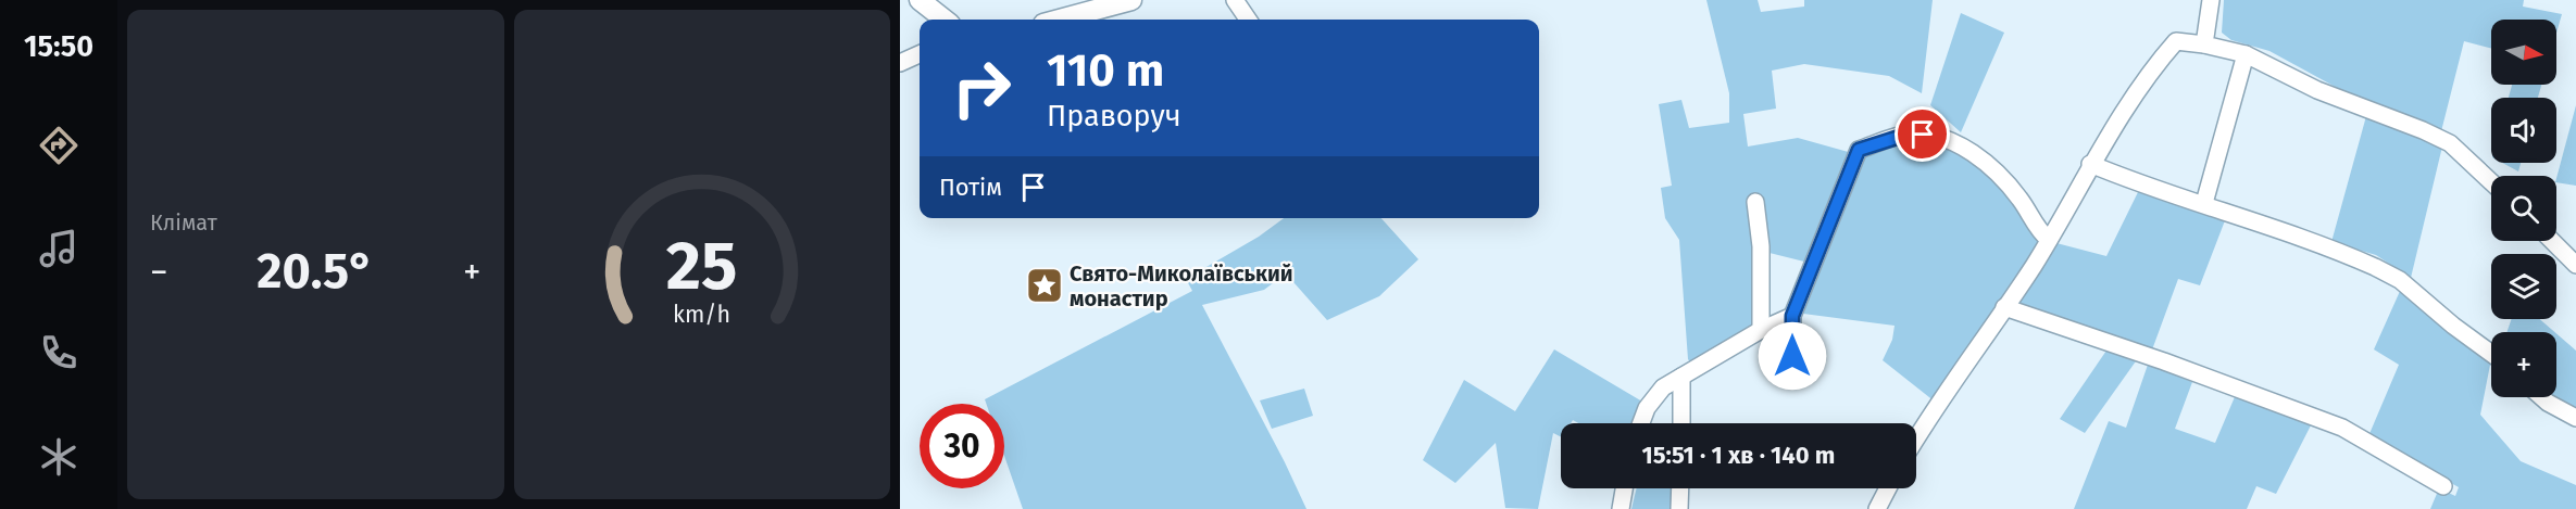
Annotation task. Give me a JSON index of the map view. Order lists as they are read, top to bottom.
{
  "places": {
    "place": ["Свято-Миколаївський монастир"]
  },
  "north": "right",
  "page": {
    "tabs": "15:50",
    "tile": "Клімат",
    "map_buttons": "+",
    "turn": ["110 m", "Праворуч"],
    "then": "Потім",
    "heat": ["−", "20.5°", "+"],
    "limit": "30",
    "trip": "15:51 · 1 хв · 140 m",
    "gauge": ["25", "km/h"]
  }
}
